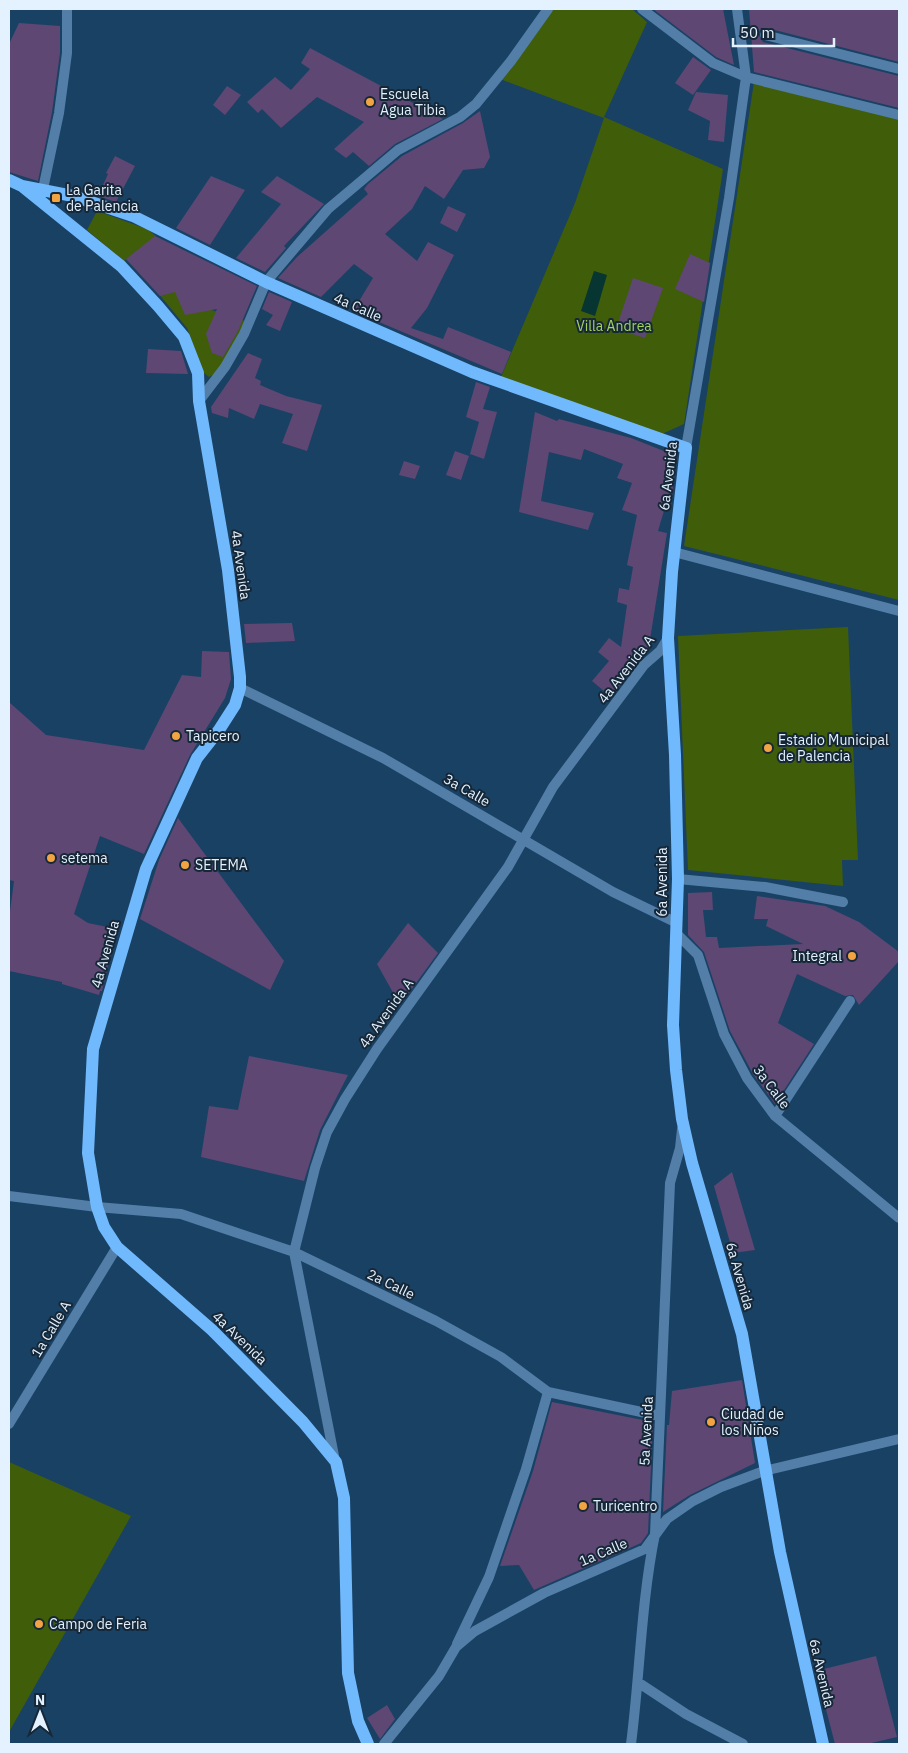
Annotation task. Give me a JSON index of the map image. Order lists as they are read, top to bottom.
{
  "streets": {
    "main road": ["4a Calle", "6a Avenida", "4a Avenida"],
    "street": [
      "4a Avenida A",
      "3a Calle",
      "2a Calle",
      "1a Calle A",
      "5a Avenida",
      "1a Calle"
    ]
  },
  "crossings": [
    ["4a Calle", "6a Avenida"],
    ["4a Calle", "4a Avenida"],
    ["6a Avenida", "4a Avenida A"],
    ["6a Avenida", "3a Calle"],
    ["6a Avenida", "5a Avenida"],
    ["6a Avenida", "1a Calle"],
    ["4a Avenida", "4a Avenida A"],
    ["4a Avenida", "3a Calle"],
    ["4a Avenida", "2a Calle"],
    ["4a Avenida", "1a Calle A"],
    ["4a Avenida A", "3a Calle"],
    ["4a Avenida A", "2a Calle"],
    ["2a Calle", "5a Avenida"],
    ["5a Avenida", "1a Calle"]
  ],
  "parks": ["Villa Andrea"],
  "places": {
    "other": [
      "Escuela Agua Tibia",
      "Tapicero",
      "Estadio Municipal de Palencia",
      "setema",
      "SETEMA",
      "Integral",
      "Ciudad de los Niños",
      "Turicentro",
      "Campo de Feria"
    ],
    "transit": ["La Garita de Palencia"]
  },
  "scale_bar": "50 m",
  "north": "top"
}
